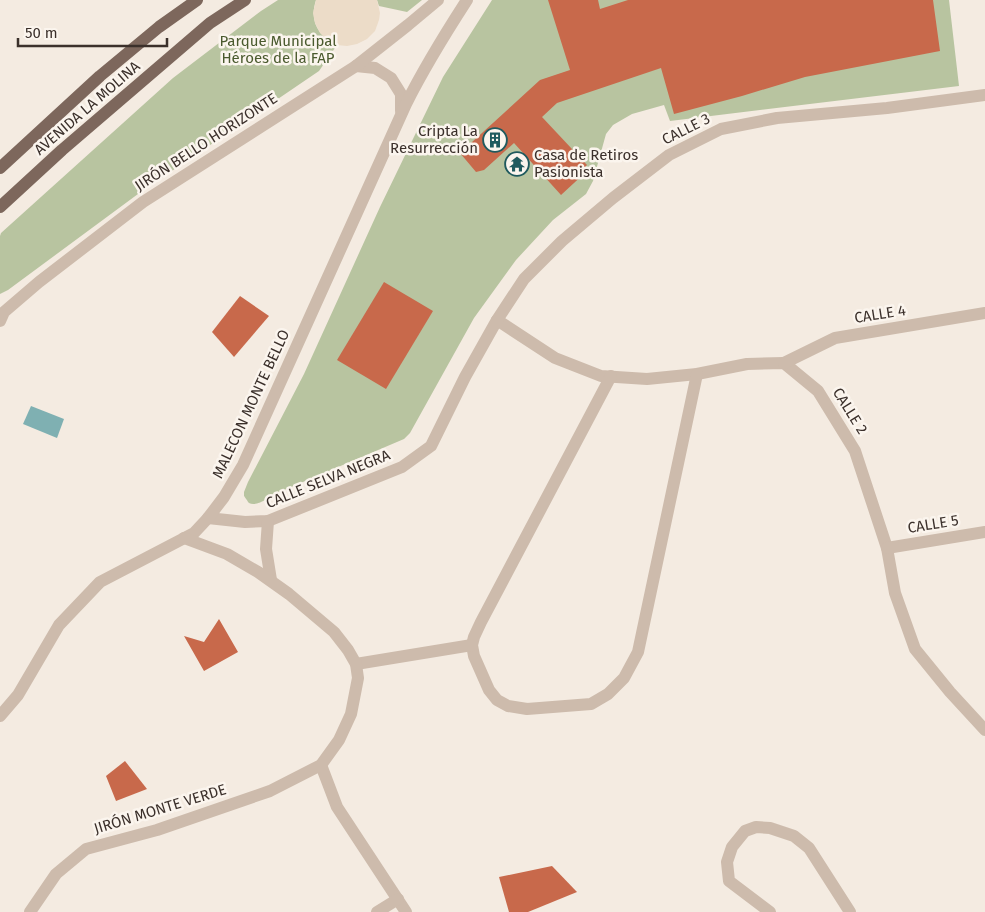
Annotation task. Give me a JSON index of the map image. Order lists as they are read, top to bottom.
{
  "streets": {
    "main road": ["AVENIDA LA MOLINA"],
    "street": [
      "CALLE 3",
      "JIRÓN BELLO HORIZONTE",
      "CALLE 4",
      "MALECON MONTE BELLO",
      "CALLE 2",
      "CALLE SELVA NEGRA",
      "CALLE 5",
      "JIRÓN MONTE VERDE"
    ]
  },
  "crossings": [
    ["CALLE 3", "CALLE SELVA NEGRA"],
    ["CALLE 4", "CALLE 2"],
    ["MALECON MONTE BELLO", "CALLE SELVA NEGRA"],
    ["CALLE 2", "CALLE 5"]
  ],
  "parks": ["Parque Municipal Héroes de la FAP"],
  "places": {
    "building": ["Cripta La Resurrección"],
    "temple": ["Casa de Retiros Pasionista"]
  },
  "scale_bar": "50 m"
}
